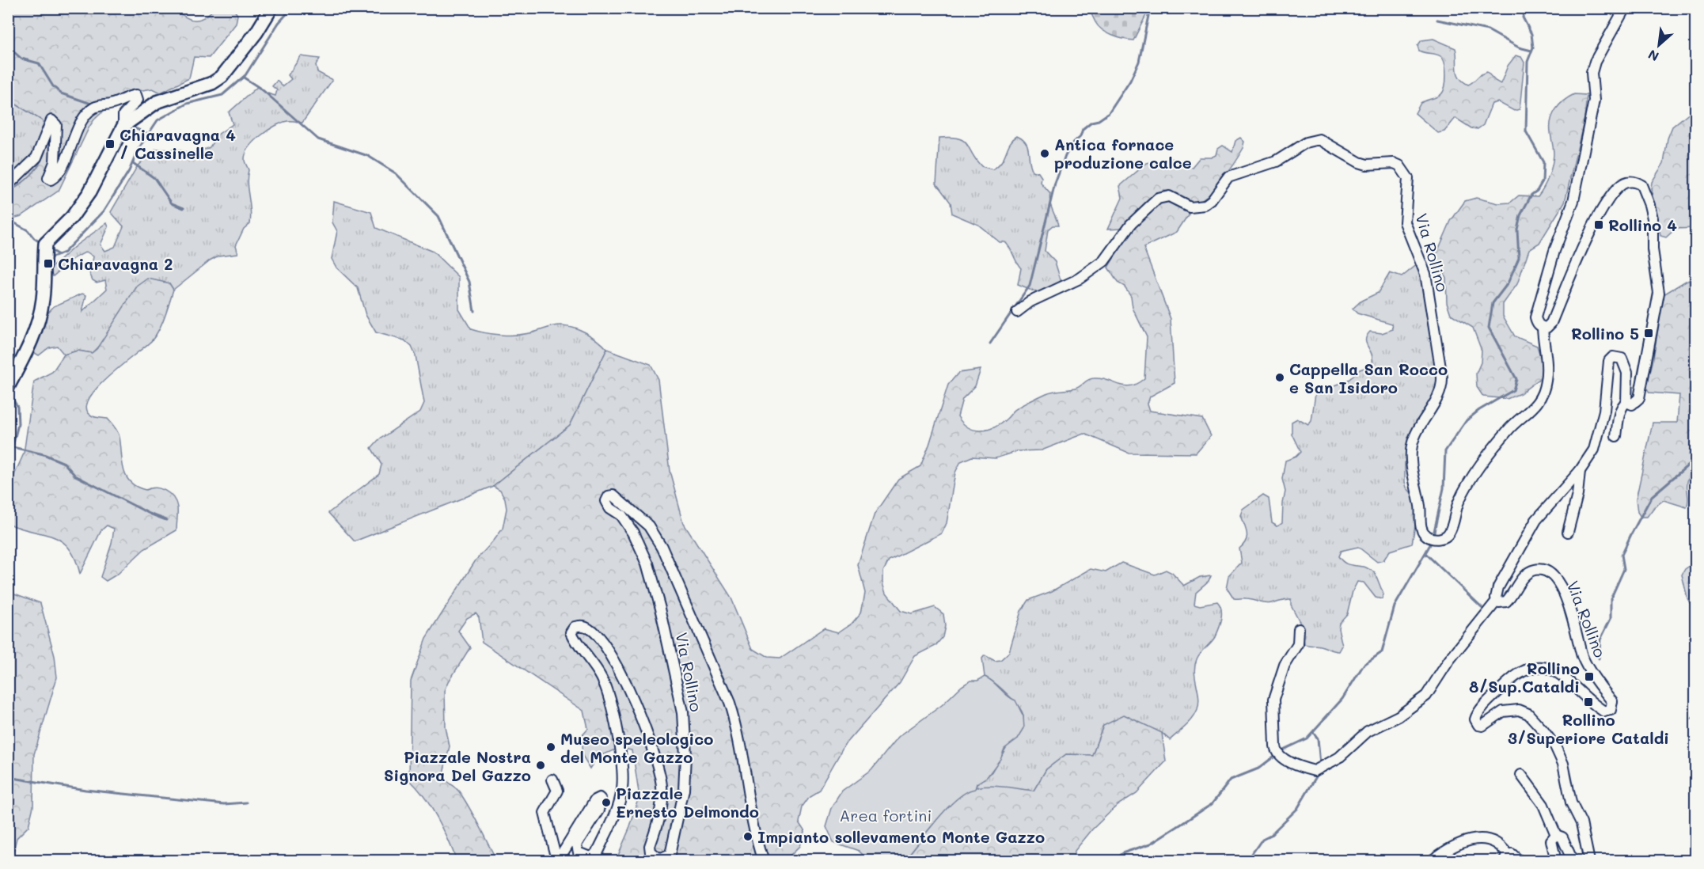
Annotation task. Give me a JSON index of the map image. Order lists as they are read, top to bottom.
{
  "streets": {
    "street": ["Via Rollino"]
  },
  "parks": ["Area fortini"],
  "places": {
    "transit": [
      "Chiaravagna 4 / Cassinelle",
      "Rollino 4",
      "Chiaravagna 2",
      "Rollino 5",
      "Rollino 8/Sup.Cataldi",
      "Rollino 3/Superiore Cataldi"
    ],
    "other": [
      "Antica fornace produzione calce",
      "Cappella San Rocco e San Isidoro",
      "Museo speleologico del Monte Gazzo",
      "Piazzale Nostra Signora Del Gazzo",
      "Piazzale Ernesto Delmondo",
      "Impianto sollevamento Monte Gazzo"
    ]
  },
  "north": "bottom left"
}
